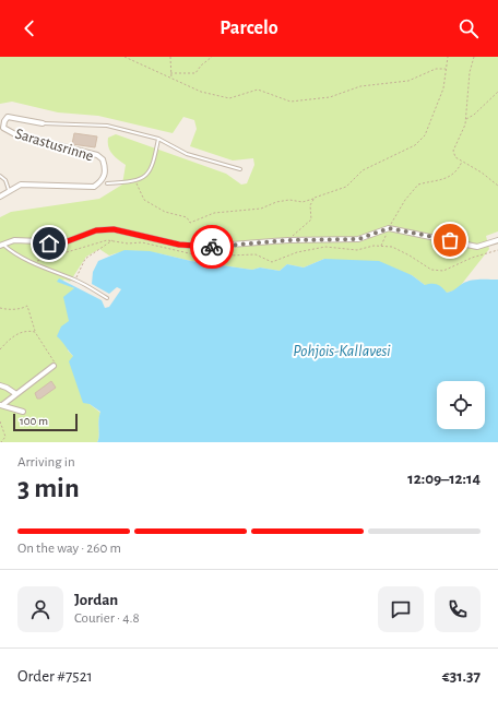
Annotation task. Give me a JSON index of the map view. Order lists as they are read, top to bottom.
{
  "streets": {
    "street": ["Sarastusrinne"]
  },
  "water": ["Pohjois-Kallavesi"],
  "scale_bar": "100 m",
  "page": {
    "header": "Parcelo",
    "scale": "100 m",
    "heading": ["3 min", "Arriving in", "12:09–12:14"],
    "panel": [
      "Jordan",
      "Courier · 4.8",
      "Order #7521",
      "€31.37"
    ],
    "bar": "On the way · 260 m"
  }
}
